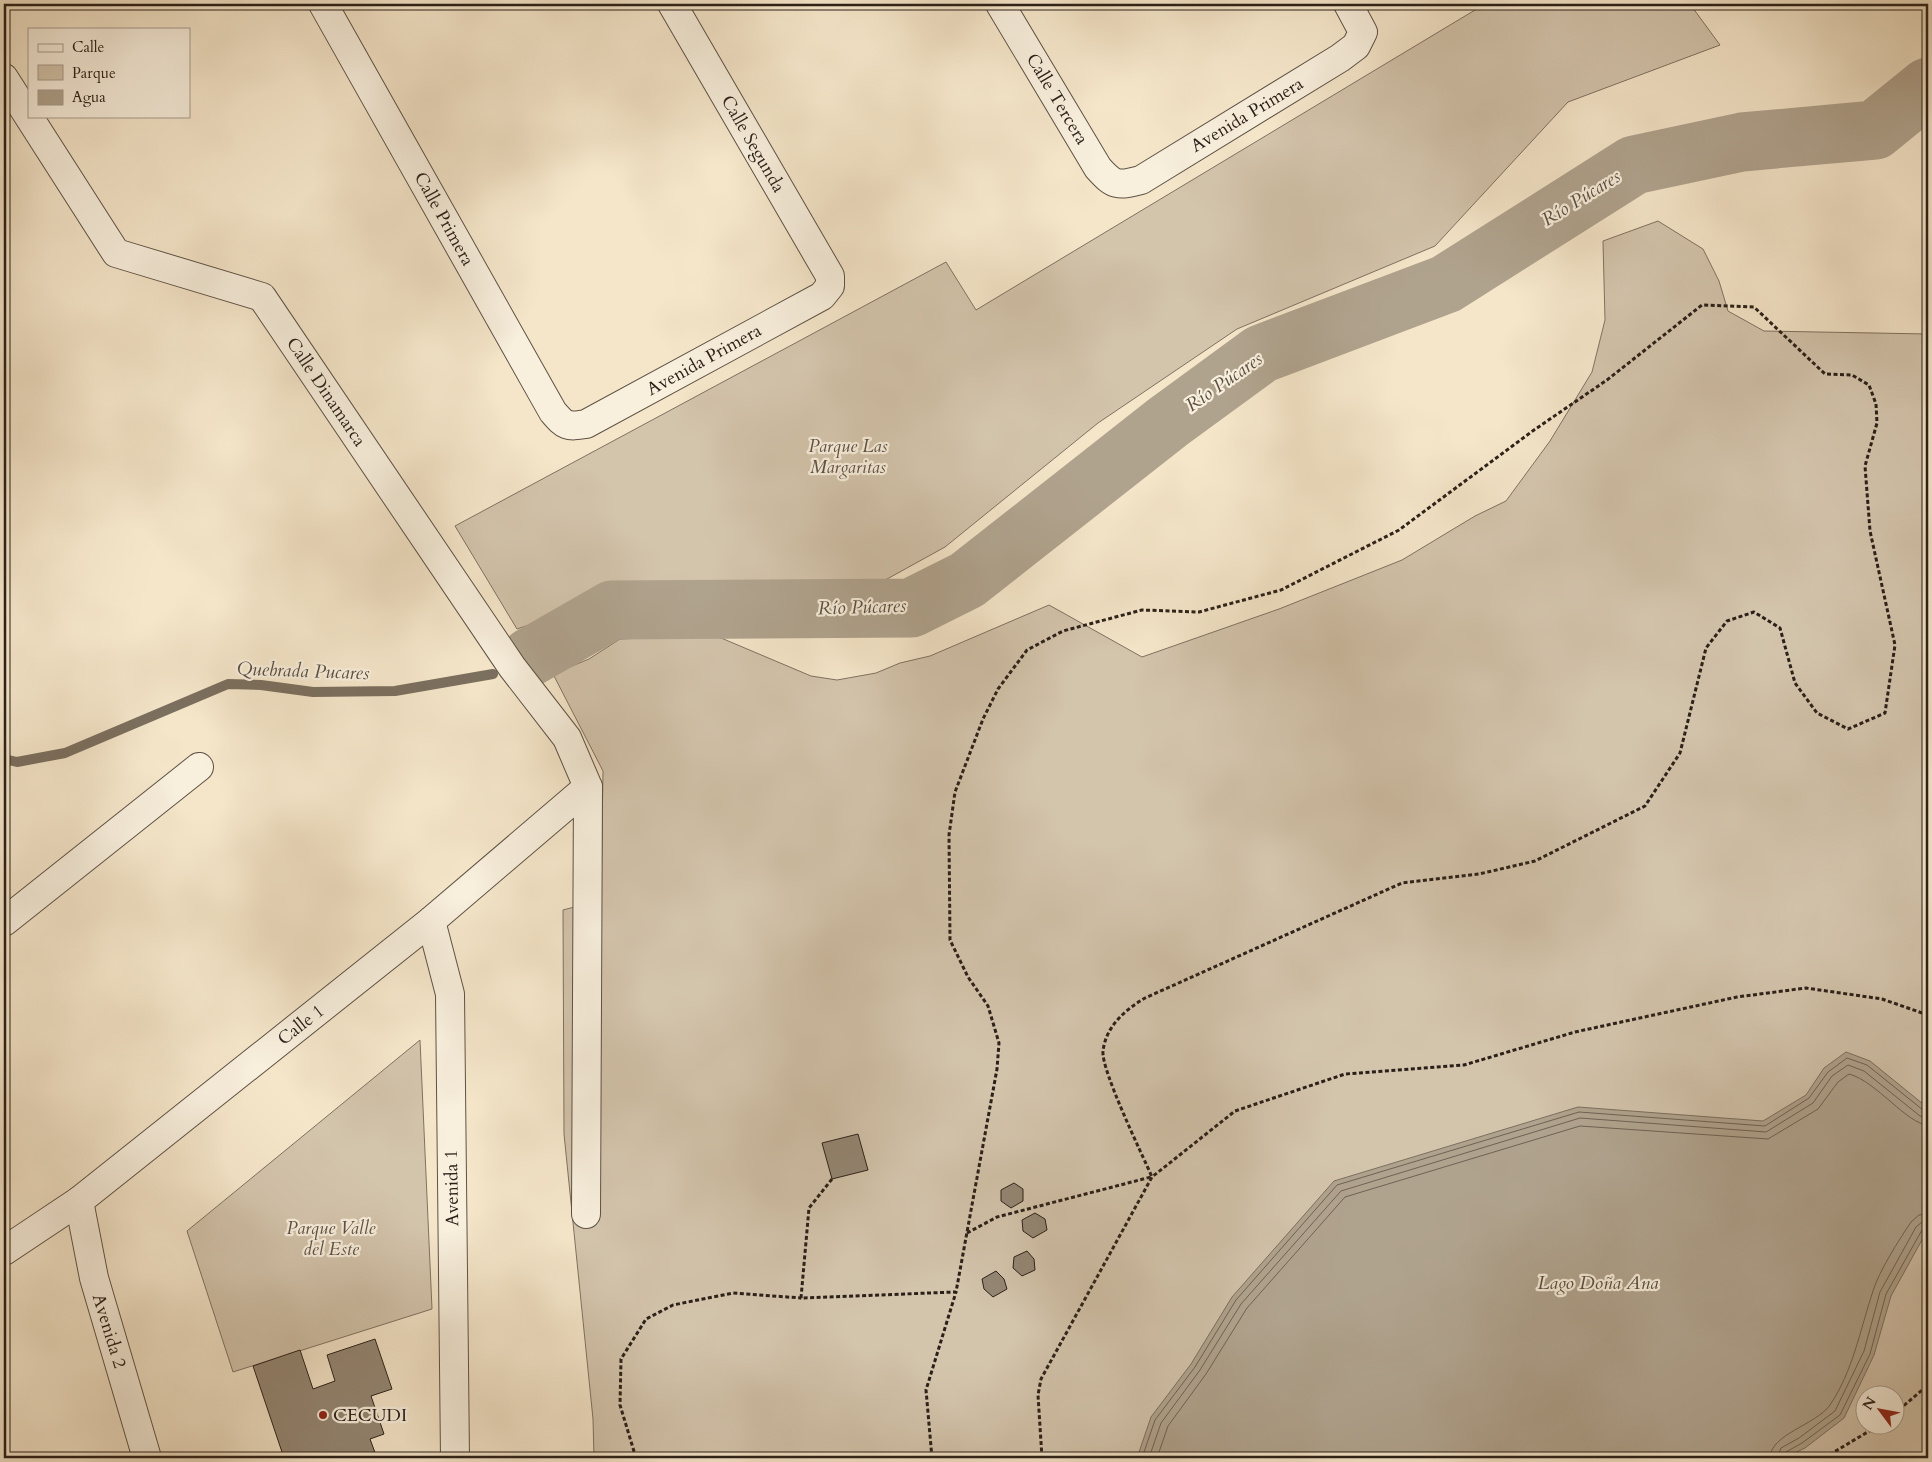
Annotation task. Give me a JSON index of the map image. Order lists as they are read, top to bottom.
{
  "streets": {
    "street": [
      "Calle Tercera",
      "Avenida Primera",
      "Calle Segunda",
      "Calle Primera",
      "Calle Dinamarca",
      "Calle 1",
      "Avenida 1",
      "Avenida 2"
    ]
  },
  "crossings": [
    ["Calle Tercera", "Avenida Primera"],
    ["Avenida Primera", "Calle Segunda"],
    ["Avenida Primera", "Calle Primera"],
    ["Calle Dinamarca", "Calle 1"],
    ["Calle 1", "Avenida 1"],
    ["Calle 1", "Avenida 2"]
  ],
  "water": ["Río Púcares", "Quebrada Pucares", "Lago Doña Ana"],
  "parks": ["Parque Las Margaritas", "Parque Valle del Este"],
  "places": ["CECUDI"],
  "legend": ["Calle", "Parque", "Agua"],
  "north": "top left"
}
